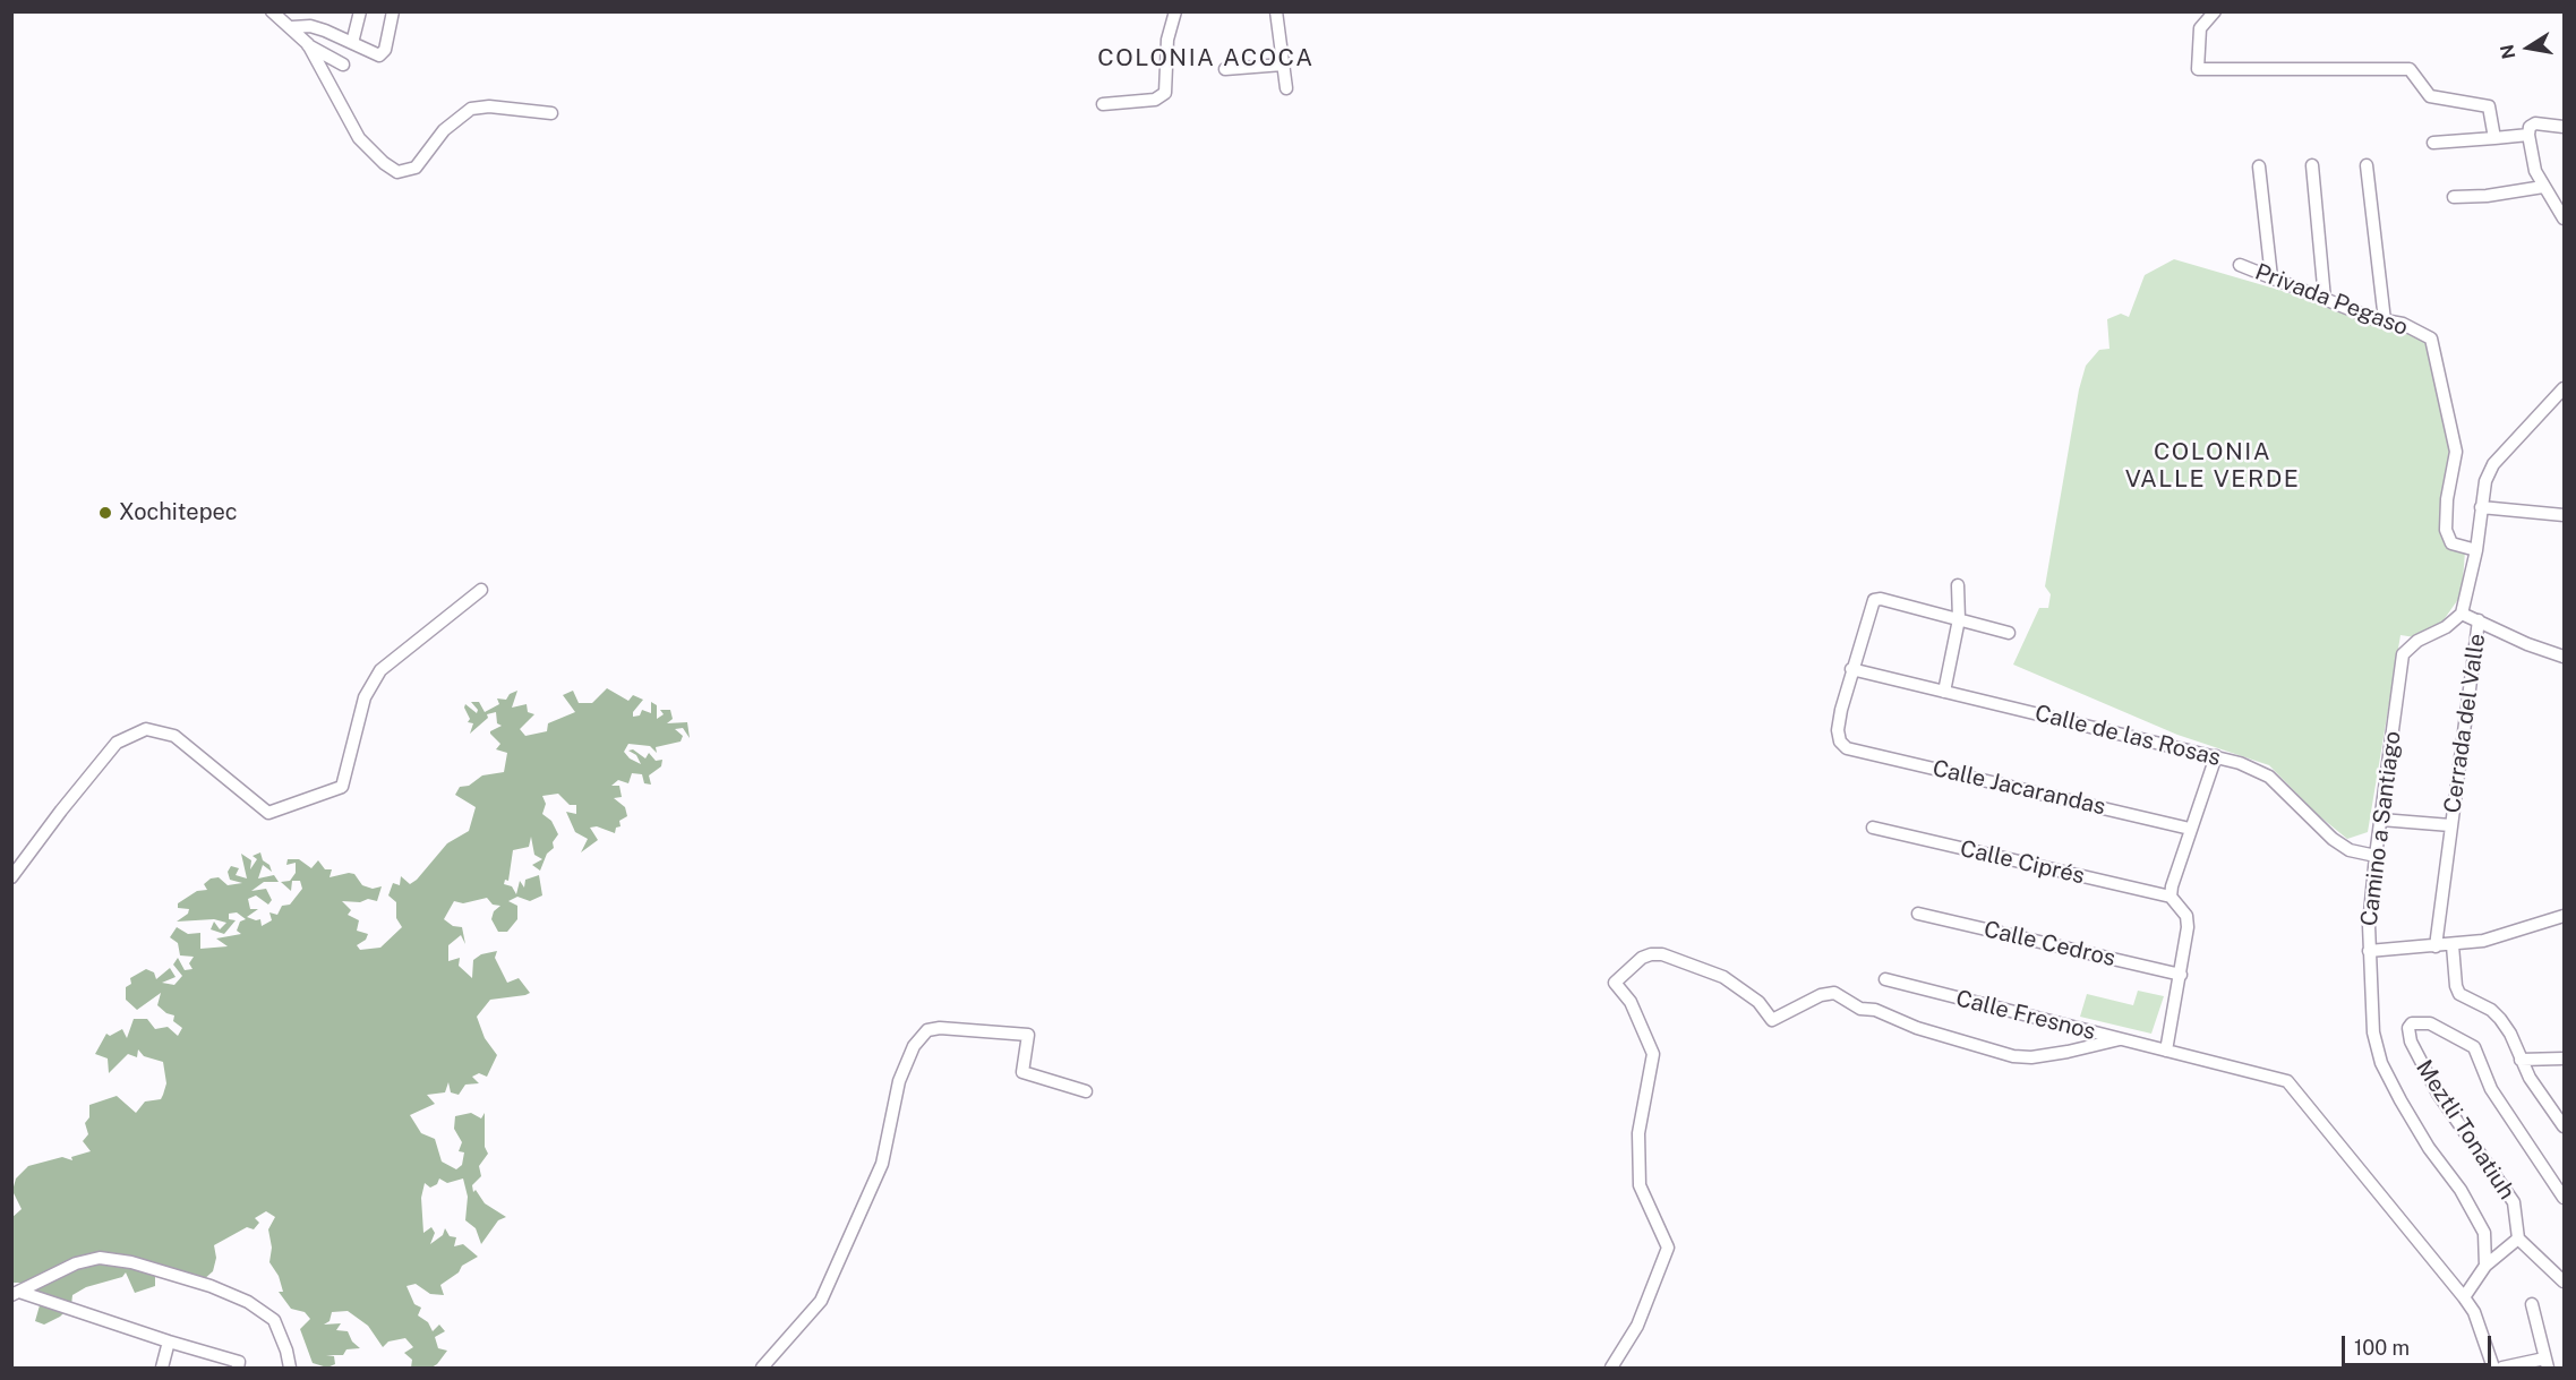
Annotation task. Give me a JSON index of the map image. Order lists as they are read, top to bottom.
{
  "streets": {
    "street": [
      "Privada Pegaso",
      "Cerrada del Valle",
      "Calle de las Rosas",
      "Calle Jacarandas",
      "Camino a Santiago",
      "Calle Ciprés",
      "Calle Cedros",
      "Calle Fresnos",
      "Meztli Tonatiuh"
    ]
  },
  "crossings": [
    ["Cerrada del Valle", "Camino a Santiago"],
    ["Calle de las Rosas", "Calle Jacarandas"],
    ["Calle de las Rosas", "Camino a Santiago"]
  ],
  "districts": ["COLONIA ACOCA", "COLONIA VALLE VERDE"],
  "places": ["Xochitepec"],
  "scale_bar": "100 m",
  "north": "left"
}
